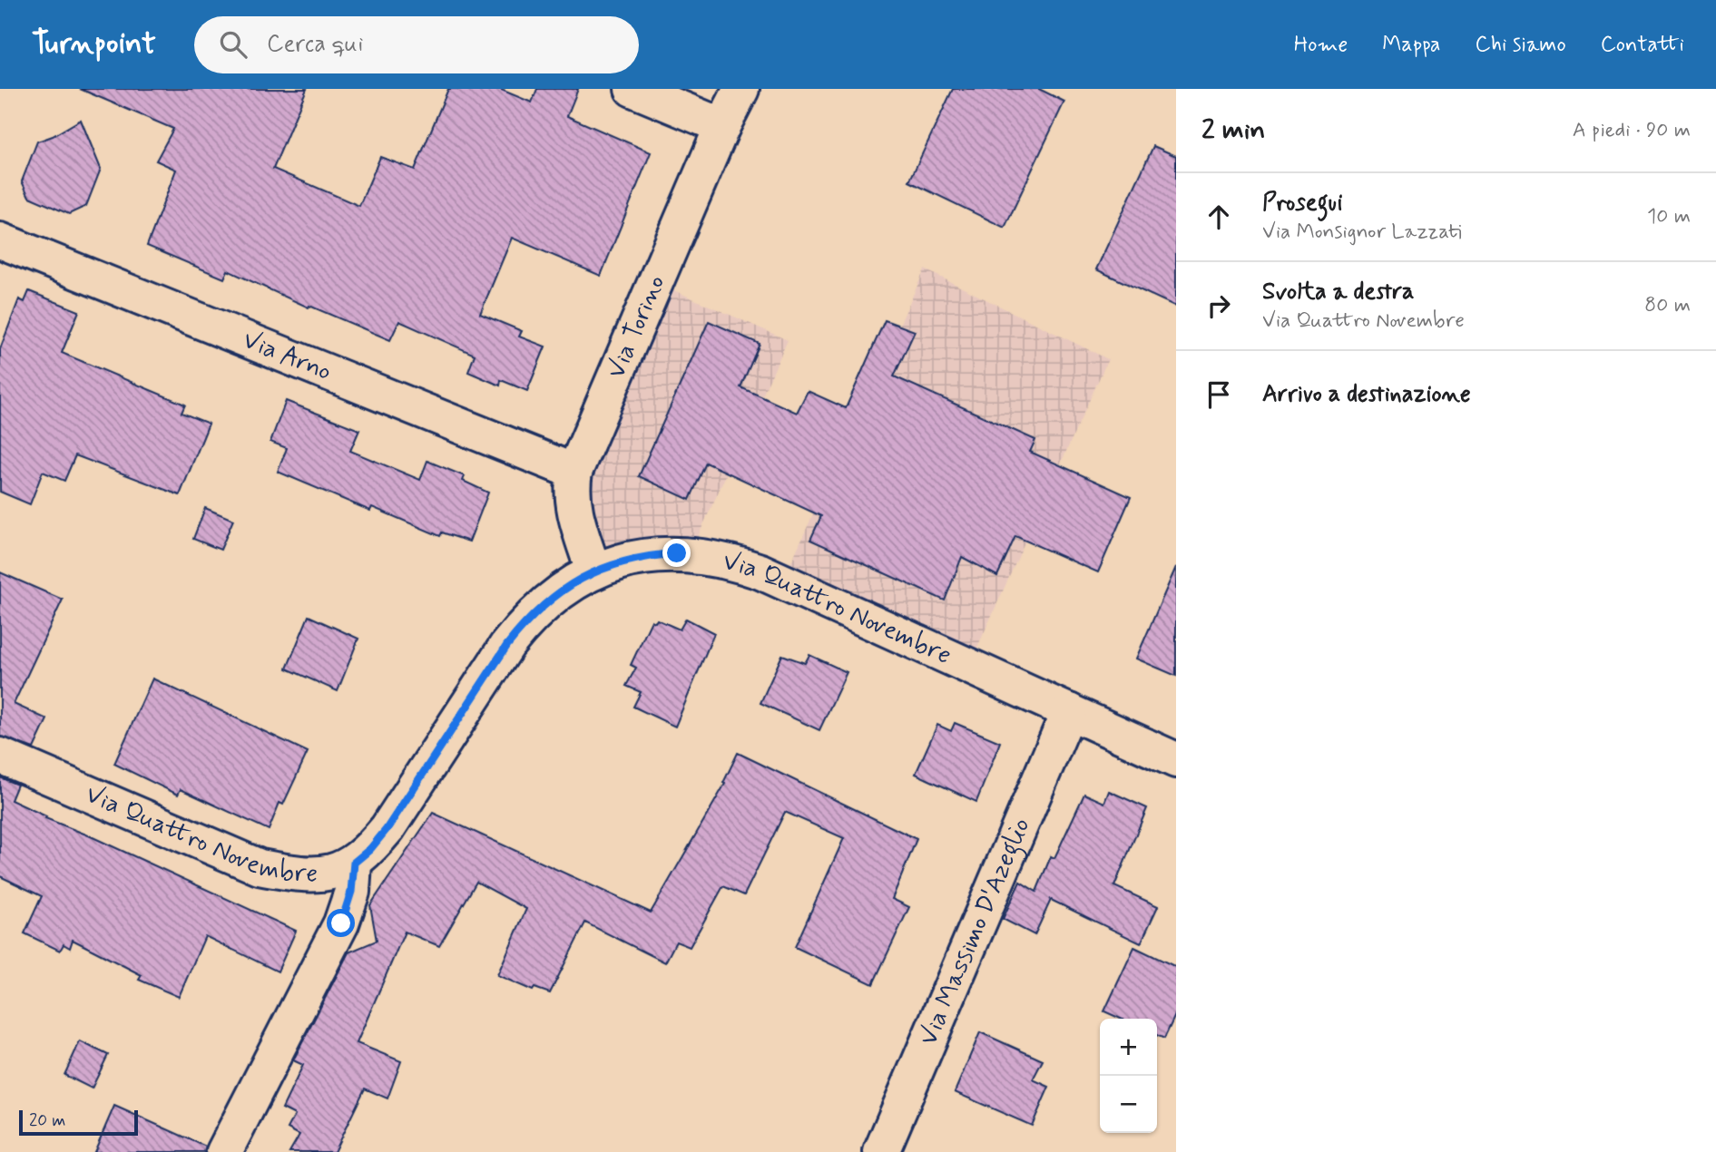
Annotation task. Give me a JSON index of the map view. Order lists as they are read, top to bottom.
{
  "streets": {
    "street": [
      "Via Torino",
      "Via Arno",
      "Via Quattro Novembre",
      "Via Massimo D'Azeglio"
    ]
  },
  "crossings": [
    ["Via Torino", "Via Arno"],
    ["Via Torino", "Via Quattro Novembre"],
    ["Via Quattro Novembre", "Via Massimo D'Azeglio"]
  ],
  "scale_bar": "20 m",
  "page": {
    "header": "Turnpoint",
    "search": "Cerca qui",
    "nav": [
      "Home",
      "Mappa",
      "Chi siamo",
      "Contatti"
    ],
    "heading": ["2 min", "A piedi · 90 m"],
    "list": [
      ["Prosegui", "Via Monsignor Lazzati", "10 m"],
      ["Svolta a destra", "Via Quattro Novembre", "80 m"],
      "Arrivo a destinazione"
    ],
    "map_buttons": ["+", "−"],
    "scale": "20 m"
  }
}
